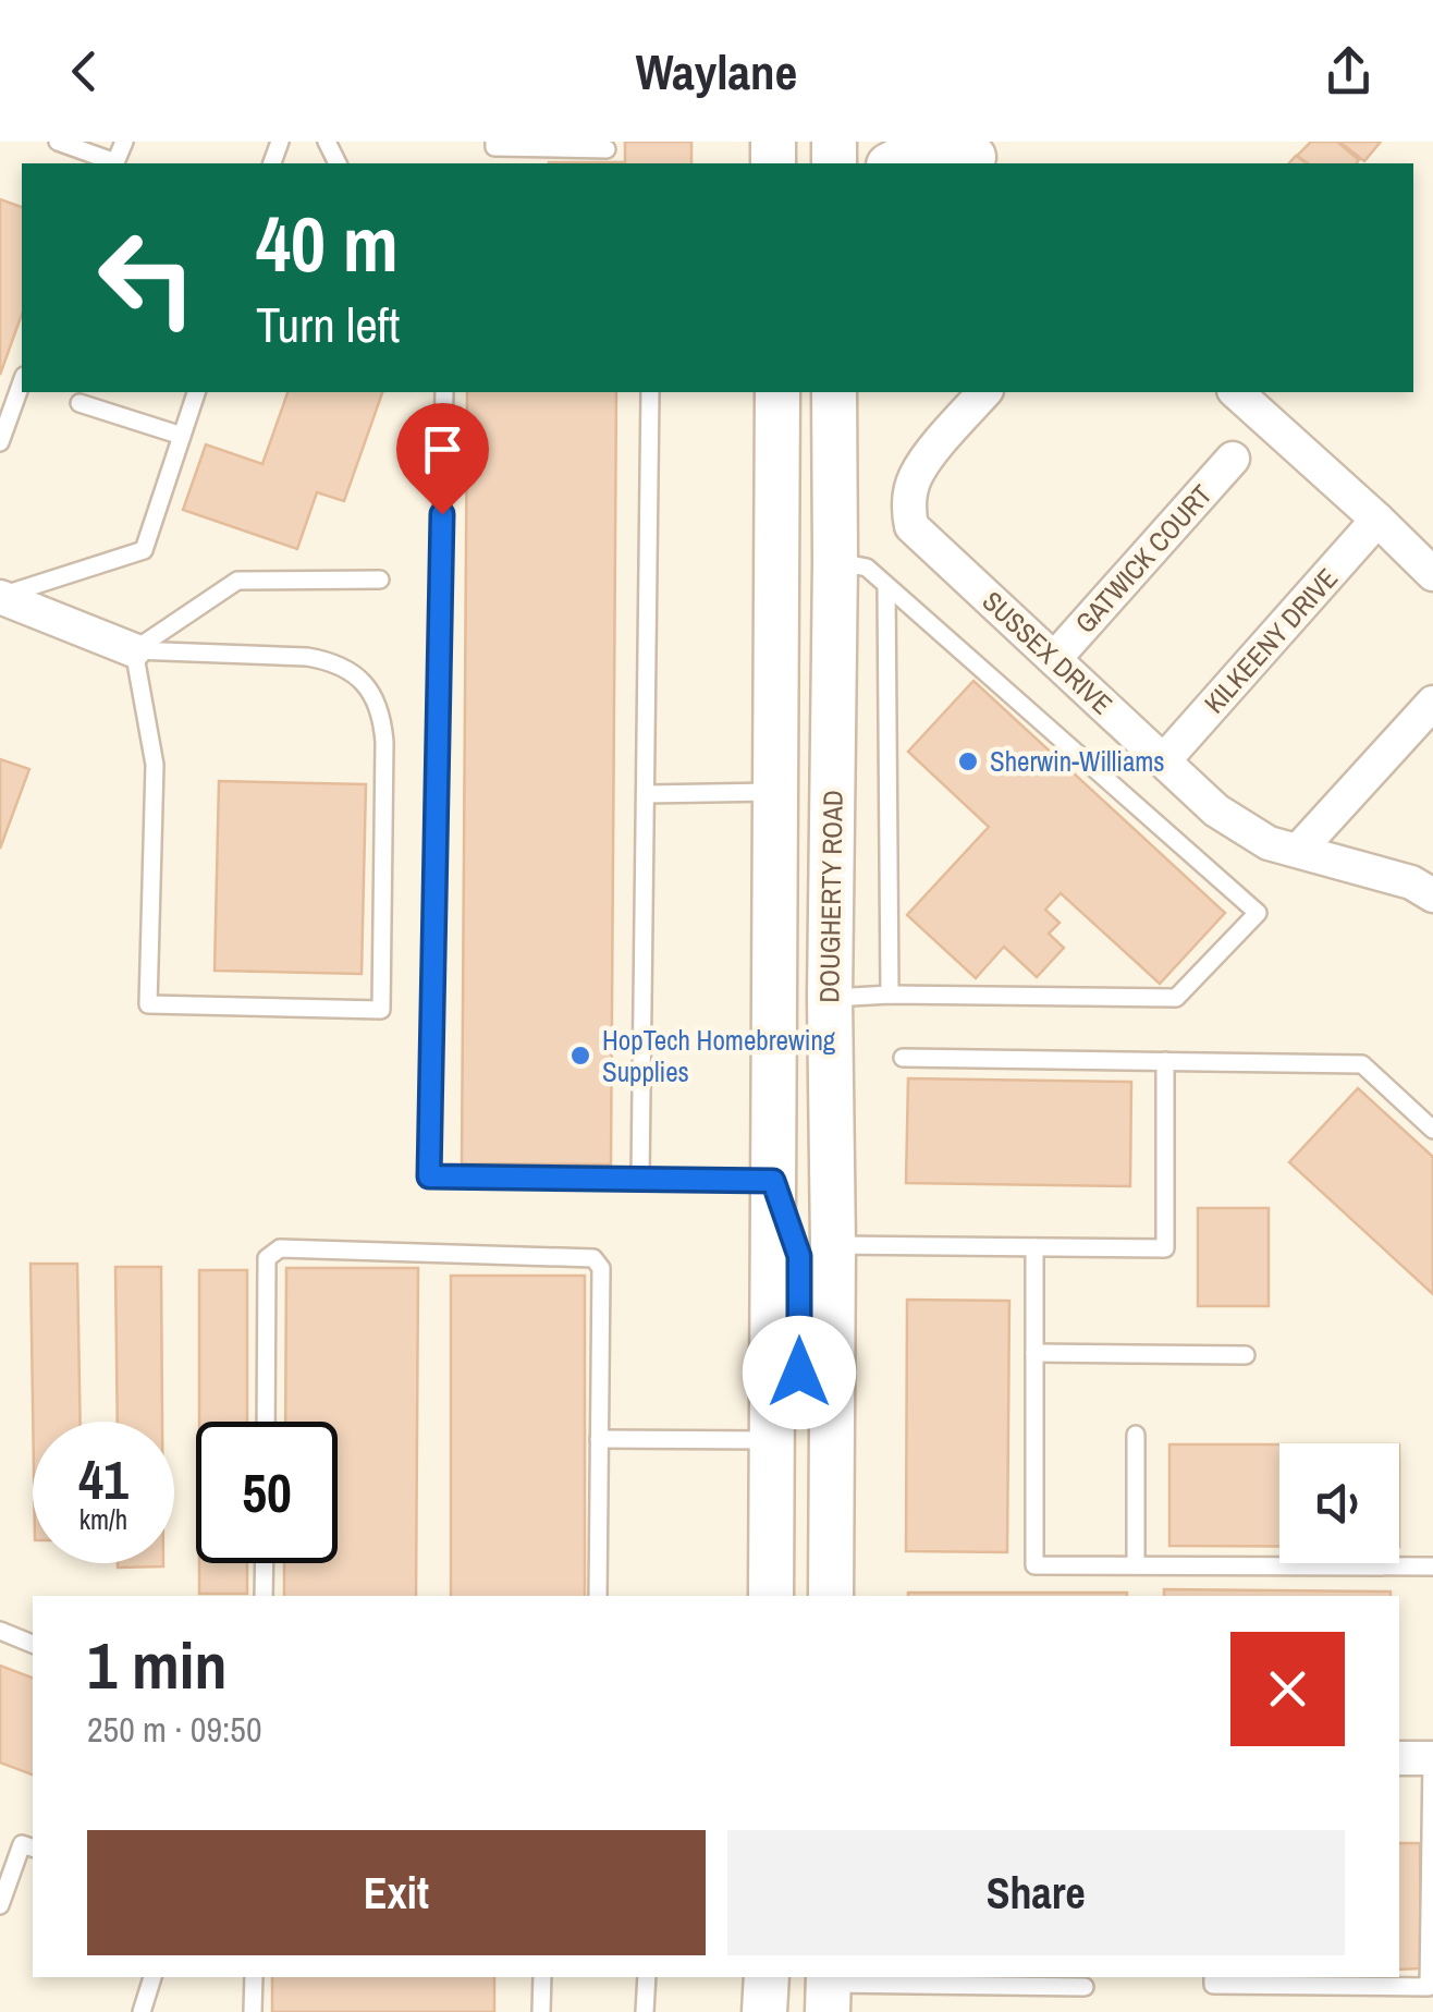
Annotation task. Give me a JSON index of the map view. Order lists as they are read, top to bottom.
{
  "streets": {
    "main road": ["DOUGHERTY ROAD"],
    "street": ["GATWICK COURT", "KILKEENY DRIVE", "SUSSEX DRIVE"]
  },
  "crossings": [
    ["GATWICK COURT", "SUSSEX DRIVE"],
    ["KILKEENY DRIVE", "SUSSEX DRIVE"]
  ],
  "places": ["Sherwin-Williams", "HopTech Homebrewing Supplies"],
  "page": {
    "header": "Waylane",
    "turn": ["40 m", "Turn left"],
    "speed": "41 km/h",
    "limit": "50",
    "heading": ["1 min", "250 m · 09:50"],
    "buttons": ["Exit", "Share"]
  }
}
